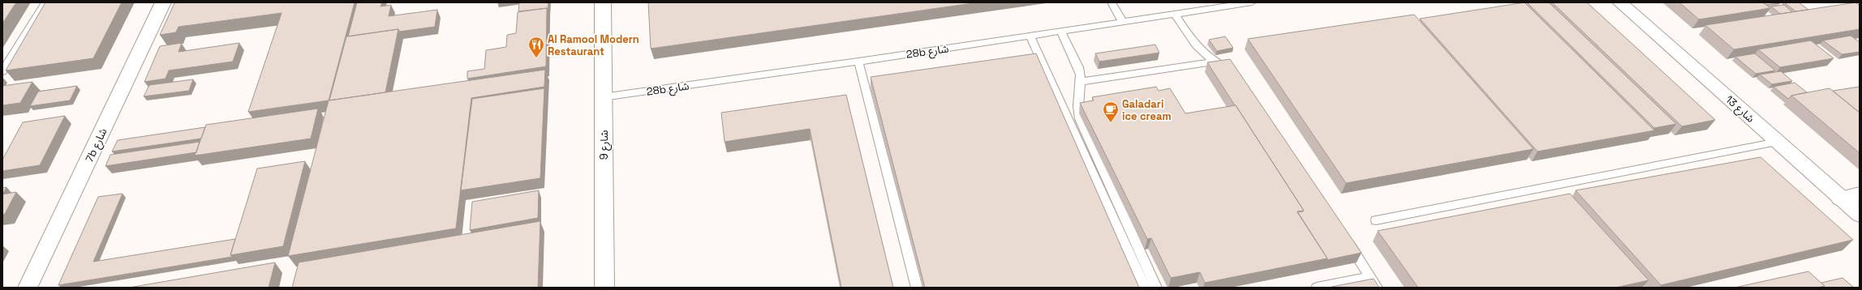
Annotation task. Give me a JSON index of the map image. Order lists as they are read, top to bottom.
{
  "streets": {
    "street": ["شارع 13", "7b شارع", "شارع 9"],
    "lane": ["28b شارع"]
  },
  "crossings": [
    ["28b شارع", "شارع 9"]
  ],
  "places": {
    "restaurant": ["Al Ramool Modern Restaurant"],
    "cafe": ["Galadari ice cream"]
  }
}
